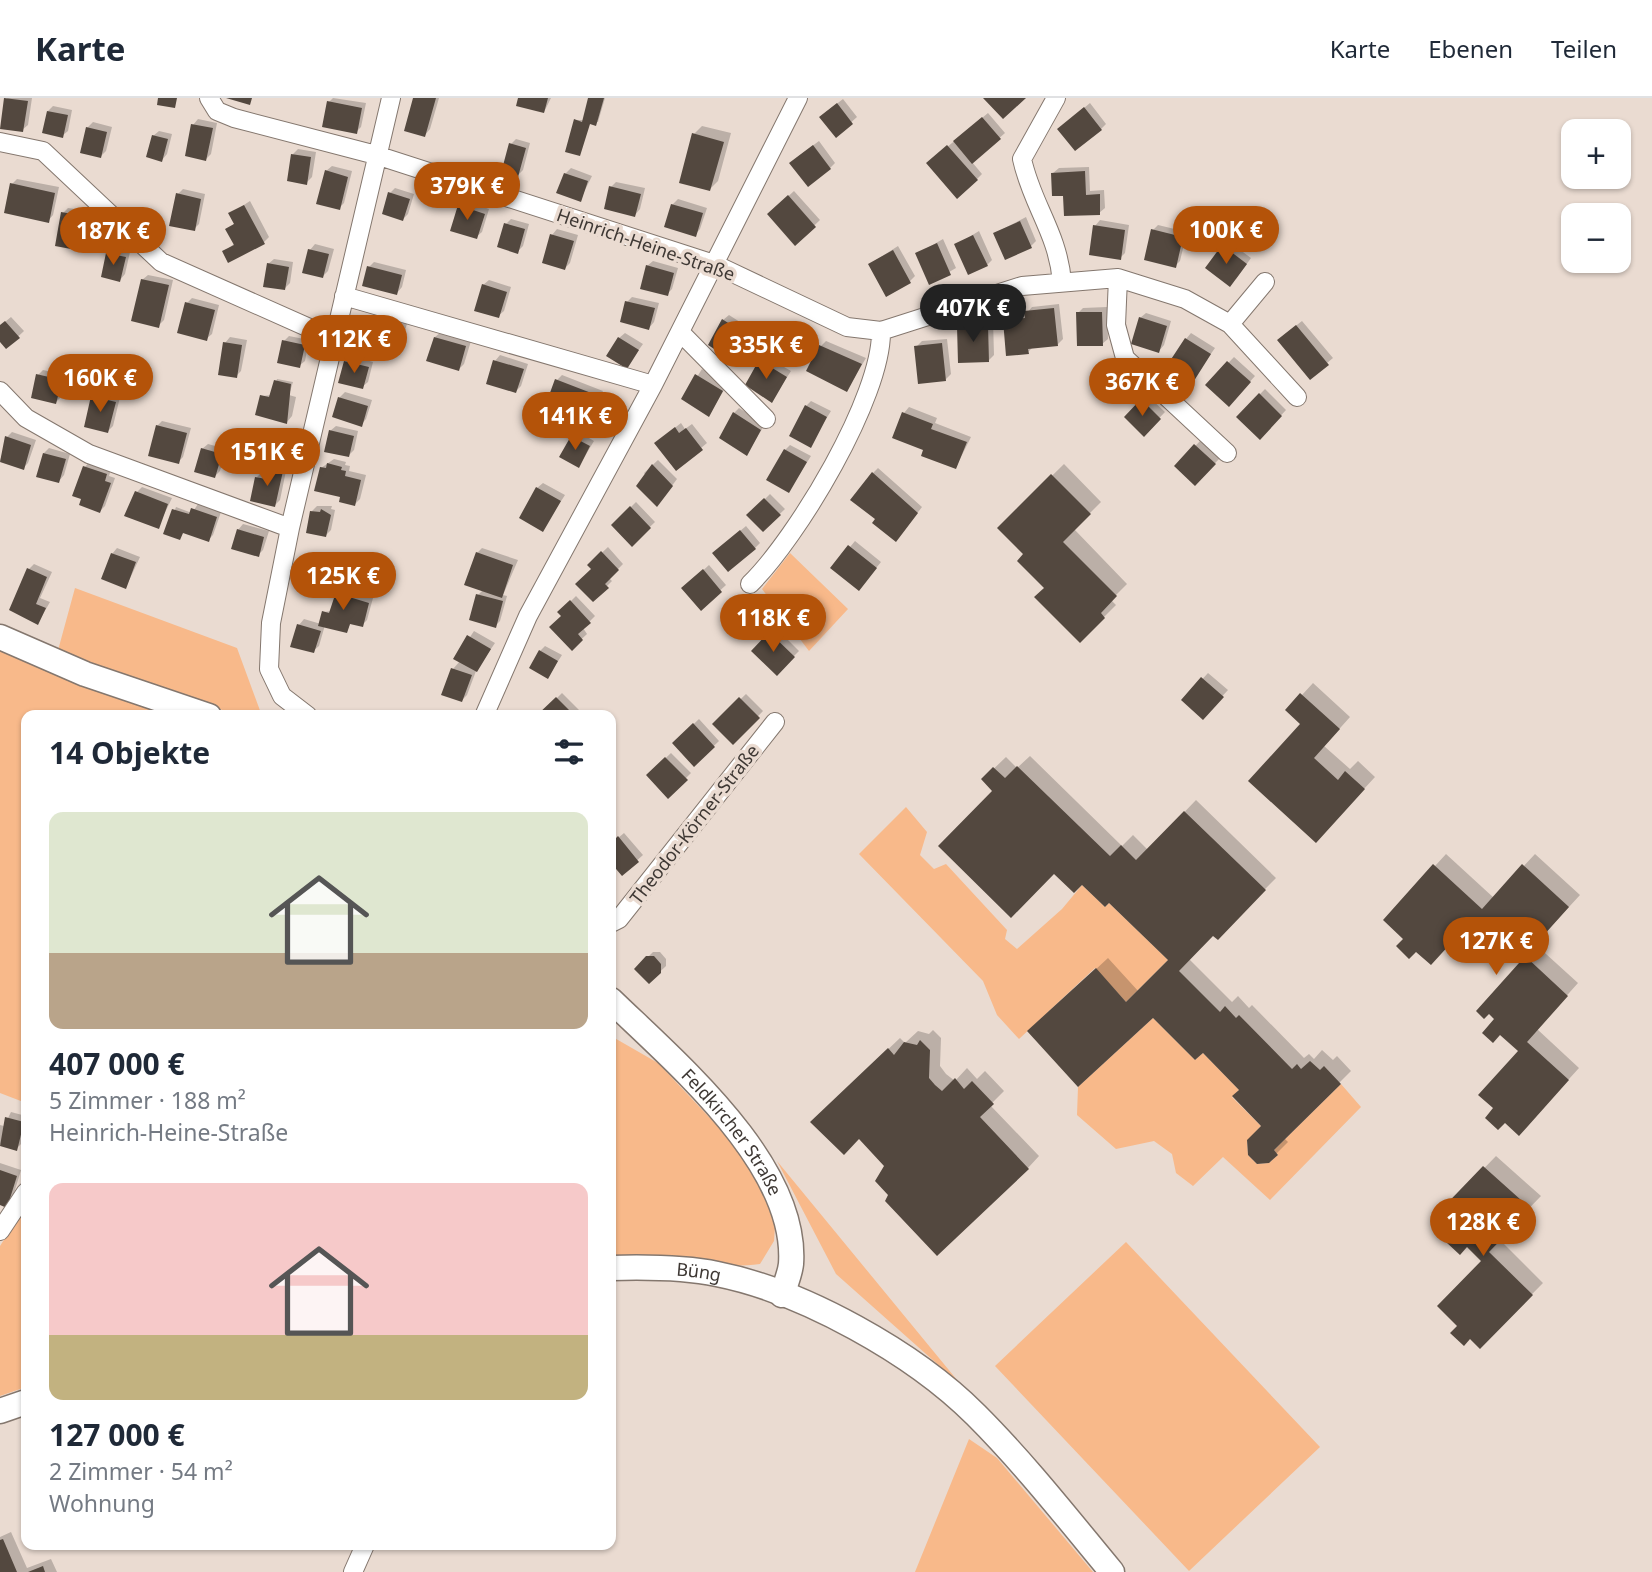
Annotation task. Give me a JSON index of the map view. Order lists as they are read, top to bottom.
{
  "streets": {
    "street": [
      "Heinrich-Heine-Straße",
      "Theodor-Körner-Straße",
      "Feldkircher Straße",
      "Büng"
    ]
  },
  "crossings": [
    ["Feldkircher Straße", "Büng"]
  ],
  "page": {
    "header": "Karte",
    "nav": ["Karte", "Ebenen", "Teilen"],
    "map_buttons": ["+", "−"],
    "price": [
      "379K €",
      "100K €",
      "187K €",
      "407K €",
      "112K €",
      "335K €",
      "160K €",
      "367K €",
      "141K €",
      "151K €",
      "125K €",
      "118K €",
      "127K €",
      "128K €"
    ],
    "heading": "14 Objekte",
    "list": [
      {
        "name": "407 000 €",
        "note": "5 Zimmer · 188 m² · Heinrich-Heine-Straße"
      },
      {
        "name": "127 000 €",
        "note": "2 Zimmer · 54 m² · Wohnung"
      }
    ]
  }
}
